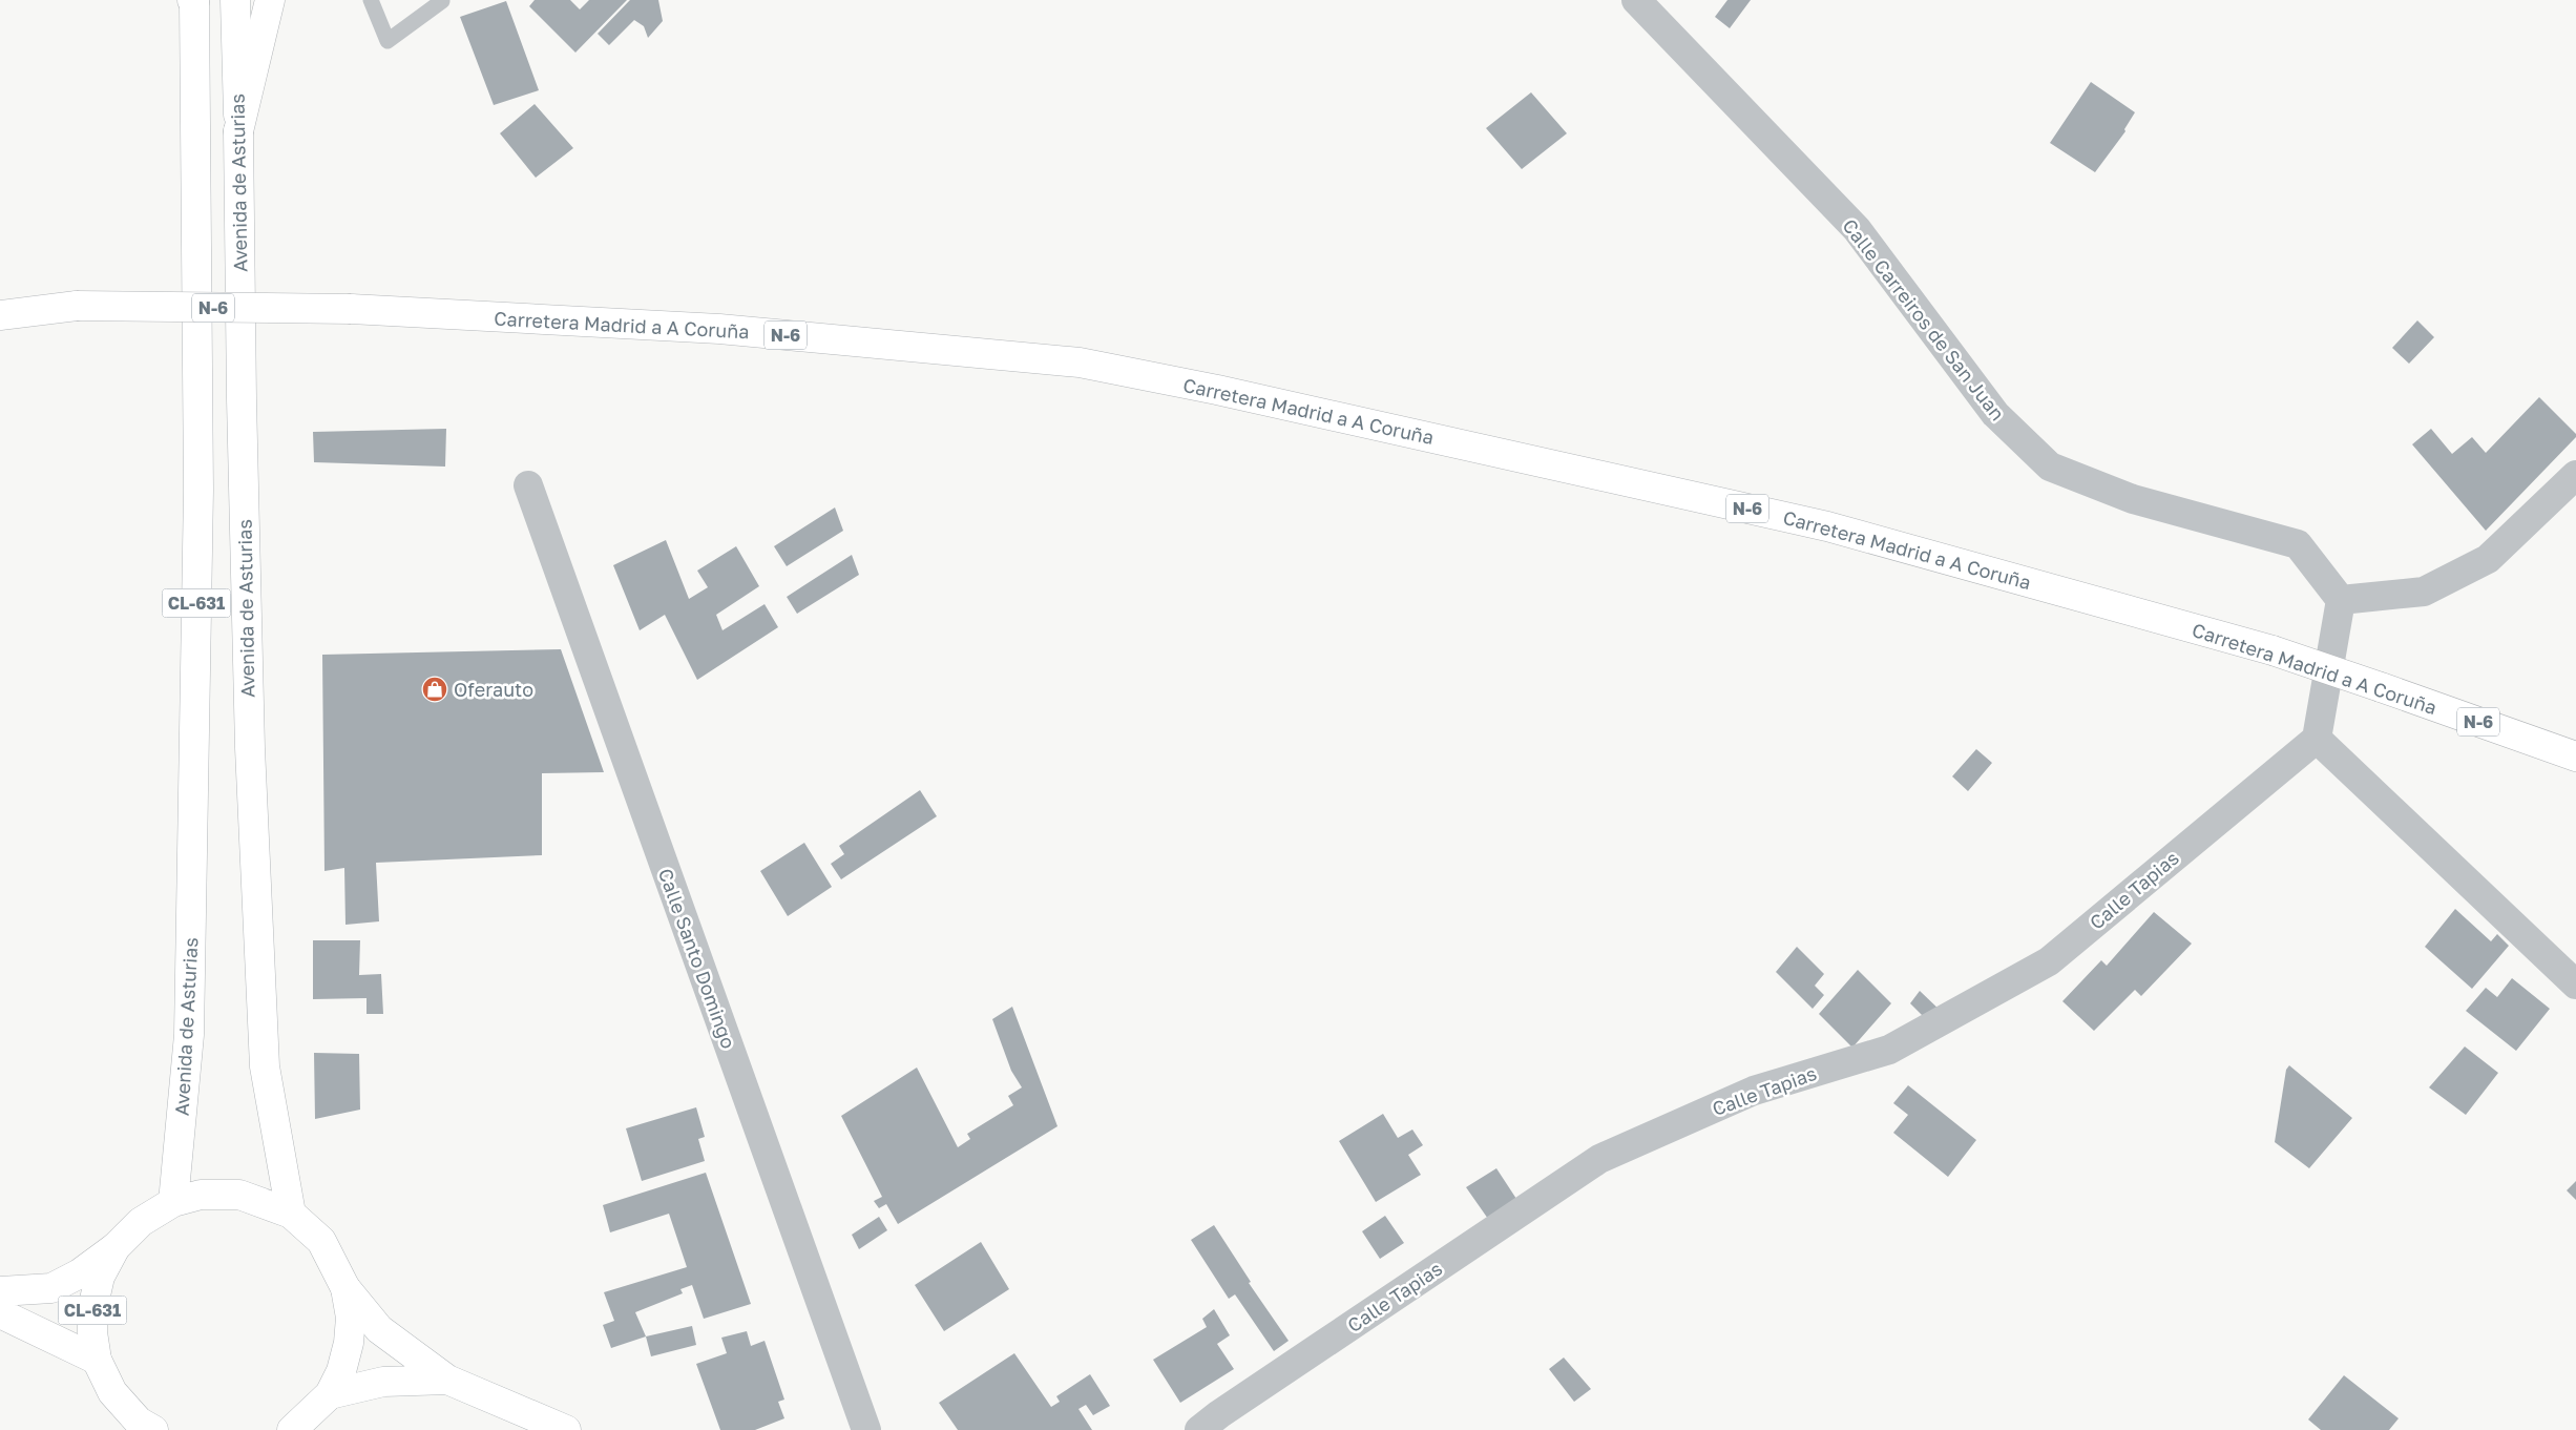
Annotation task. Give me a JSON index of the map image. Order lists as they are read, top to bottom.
{
  "streets": {
    "main road": [
      "Avenida de Asturias",
      "N-6",
      "Carretera Madrid a A Coruña",
      "CL-631"
    ],
    "street": ["Calle Carreiros de San Juan", "Calle Tapias", "Calle Santo Domingo"]
  },
  "crossings": [
    ["Avenida de Asturias", "CL-631"]
  ],
  "places": {
    "shop": ["Oferauto"]
  }
}
